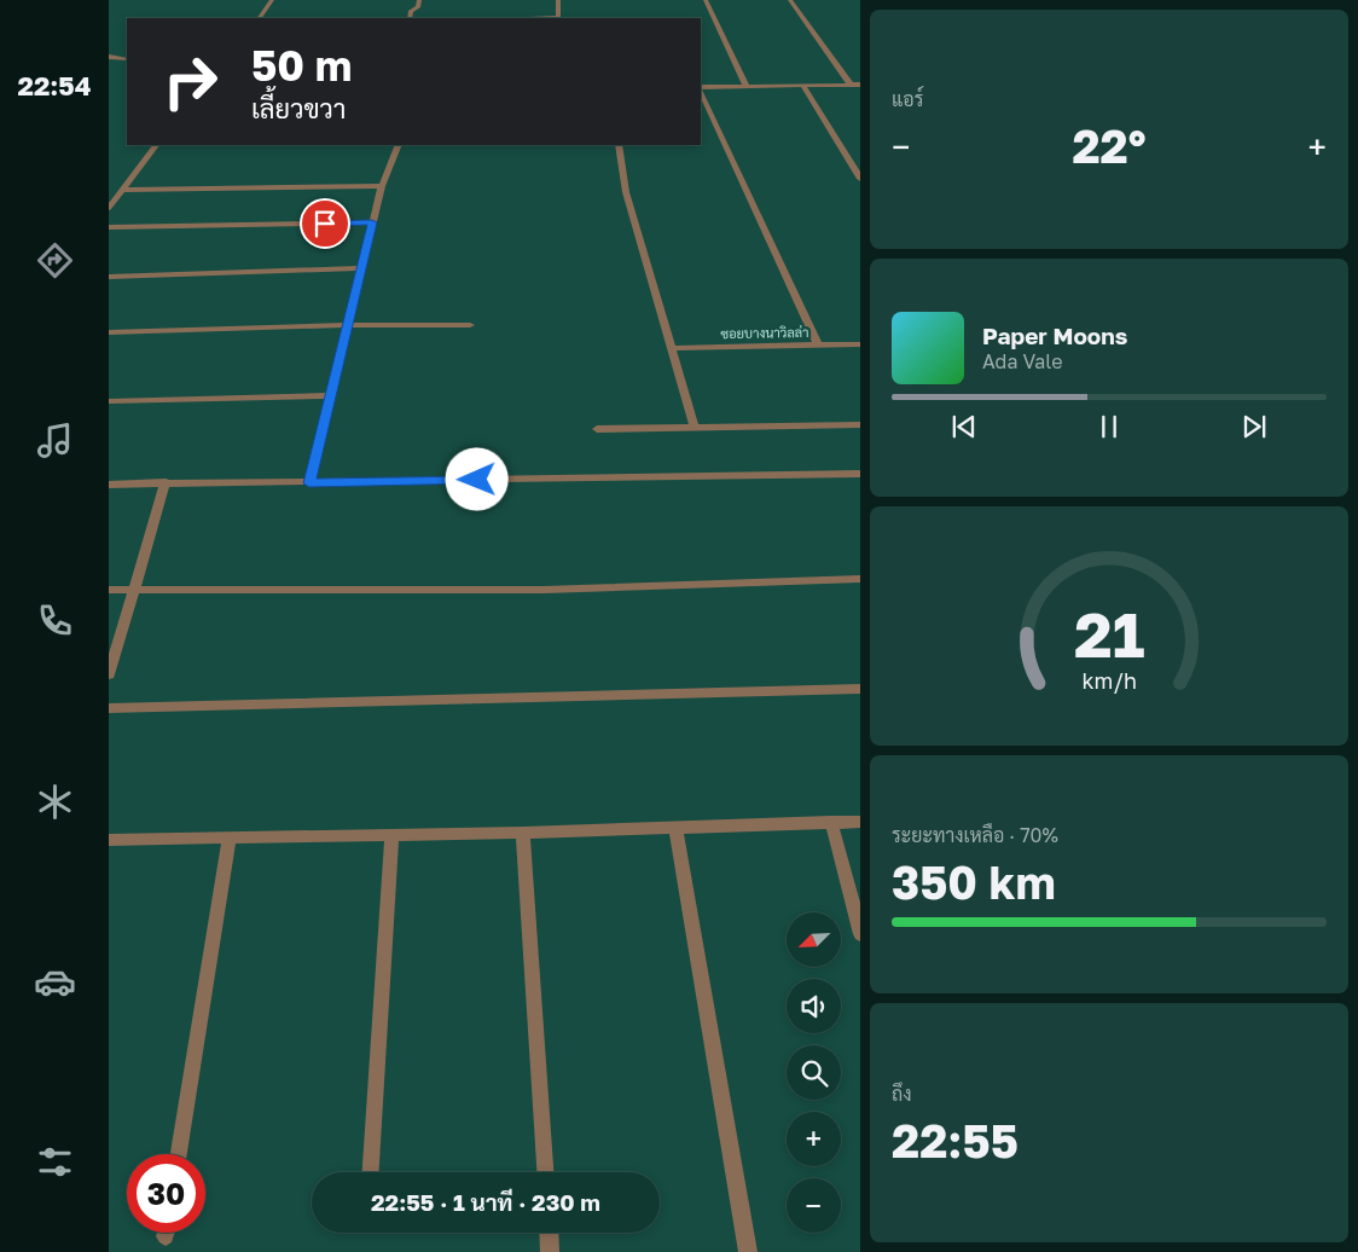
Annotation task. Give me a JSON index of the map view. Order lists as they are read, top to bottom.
{
  "streets": {
    "street": ["ซอยบางนาวิลล่า"]
  },
  "north": "bottom left",
  "page": {
    "tabs": "22:54",
    "tile": [
      "แอร์",
      ["ระยะทางเหลือ · 70%", "350 km"],
      ["ถึง", "22:55"]
    ],
    "turn": ["50 m", "เลี้ยวขวา"],
    "heat": ["−", "22°", "+"],
    "song": ["Paper Moons", "Ada Vale"],
    "map_buttons": ["+", "−"],
    "limit": "30",
    "trip": "22:55 · 1 นาที · 230 m",
    "gauge": ["21", "km/h"]
  }
}
